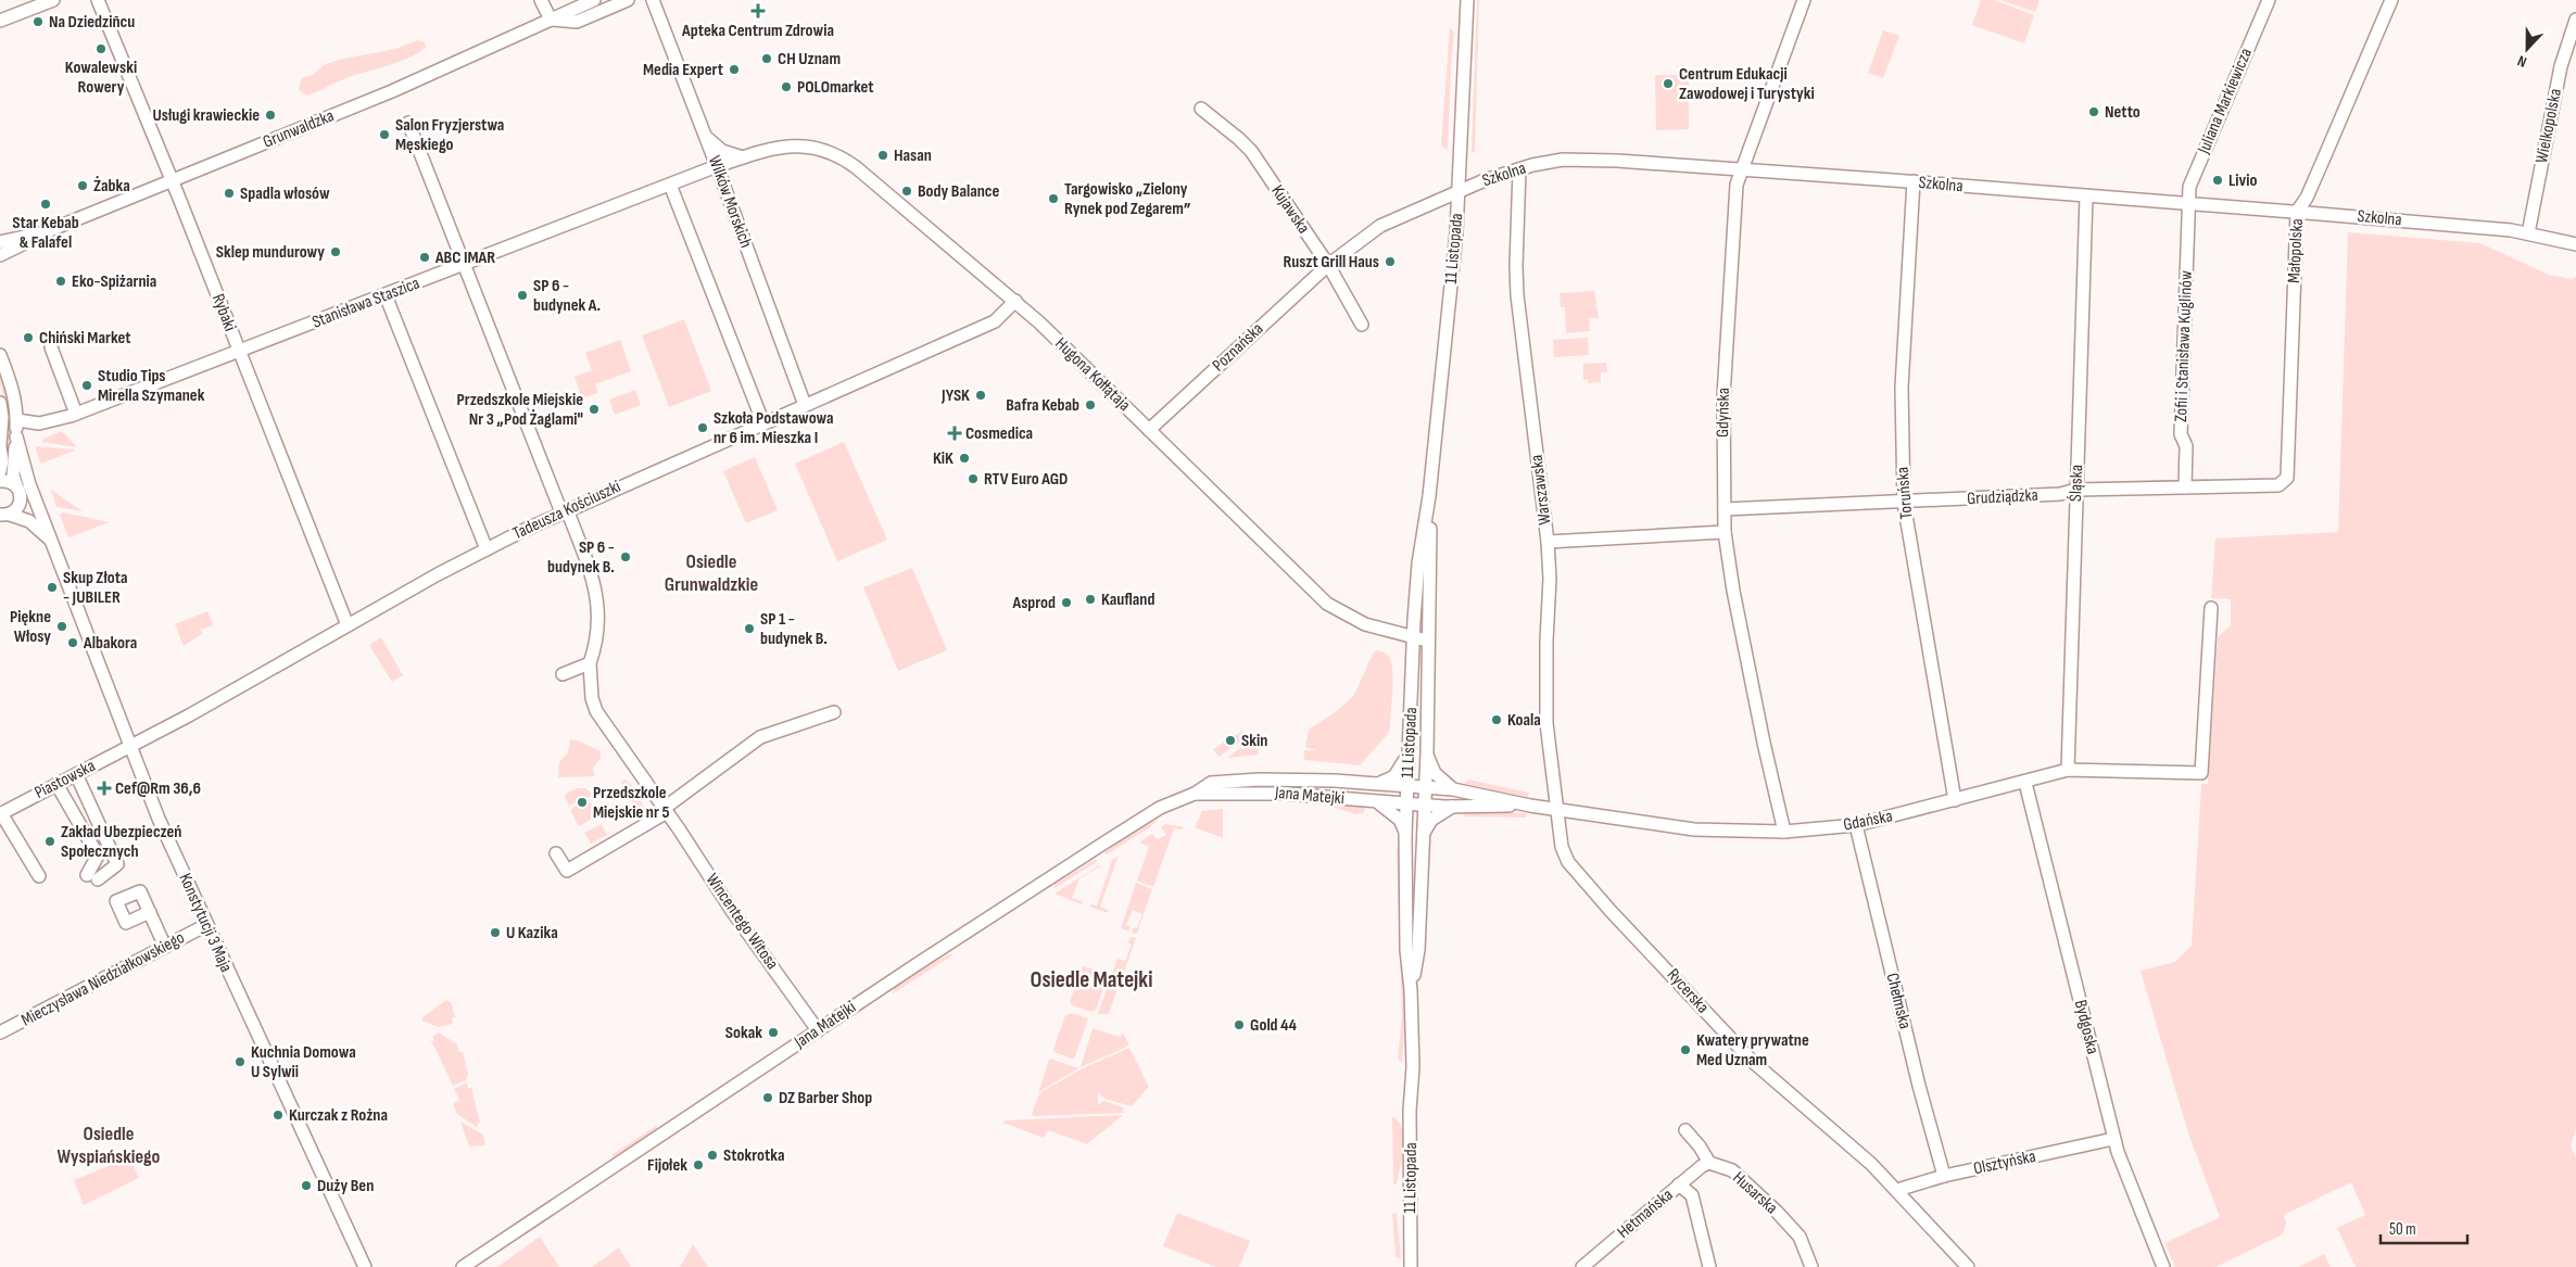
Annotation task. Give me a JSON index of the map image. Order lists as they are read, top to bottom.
{
  "streets": {
    "street": [
      "Juliana Markiewicza",
      "Wielkopolska",
      "Grunwaldzka",
      "Szkolna",
      "Wilków Morskich",
      "Kujawska",
      "11 Listopada",
      "Małopolska",
      "Stanisława Staszica",
      "Rybaki",
      "Zofii i Stanisława Kuglinów",
      "Poznańska",
      "Hugona Kołłątaja",
      "Gdyńska",
      "Śląska",
      "Warszawska",
      "Toruńska",
      "Grudziądzka",
      "Tadeusza Kościuszki",
      "Piastowska",
      "Jana Matejki",
      "Gdańska",
      "Wincentego Witosa",
      "Konstytucji 3 Maja",
      "Mieczysława Niedziałkowskiego",
      "Rycerska",
      "Chełmska",
      "Bydgoska",
      "Olsztyńska",
      "Husarska",
      "Hetmańska"
    ]
  },
  "crossings": [
    ["Juliana Markiewicza", "Szkolna"],
    ["Juliana Markiewicza", "Zofii i Stanisława Kuglinów"],
    ["Wielkopolska", "Szkolna"],
    ["Grunwaldzka", "Rybaki"],
    ["Szkolna", "Kujawska"],
    ["Szkolna", "11 Listopada"],
    ["Szkolna", "Małopolska"],
    ["Szkolna", "Zofii i Stanisława Kuglinów"],
    ["Szkolna", "Poznańska"],
    ["Szkolna", "Gdyńska"],
    ["Szkolna", "Śląska"],
    ["Szkolna", "Warszawska"],
    ["Szkolna", "Toruńska"],
    ["Wilków Morskich", "Stanisława Staszica"],
    ["Wilków Morskich", "Hugona Kołłątaja"],
    ["Wilków Morskich", "Tadeusza Kościuszki"],
    ["Kujawska", "Poznańska"],
    ["11 Listopada", "Hugona Kołłątaja"],
    ["11 Listopada", "Jana Matejki"],
    ["11 Listopada", "Gdańska"],
    ["Małopolska", "Grudziądzka"],
    ["Stanisława Staszica", "Rybaki"],
    ["Stanisława Staszica", "Hugona Kołłątaja"],
    ["Stanisława Staszica", "Wincentego Witosa"],
    ["Rybaki", "Tadeusza Kościuszki"],
    ["Zofii i Stanisława Kuglinów", "Grudziądzka"],
    ["Poznańska", "Hugona Kołłątaja"],
    ["Hugona Kołłątaja", "Tadeusza Kościuszki"],
    ["Gdyńska", "Grudziądzka"],
    ["Gdyńska", "Gdańska"],
    ["Śląska", "Grudziądzka"],
    ["Śląska", "Gdańska"],
    ["Warszawska", "Gdańska"],
    ["Warszawska", "Rycerska"],
    ["Toruńska", "Grudziądzka"],
    ["Toruńska", "Gdańska"],
    ["Tadeusza Kościuszki", "Piastowska"],
    ["Tadeusza Kościuszki", "Wincentego Witosa"],
    ["Tadeusza Kościuszki", "Konstytucji 3 Maja"],
    ["Piastowska", "Konstytucji 3 Maja"],
    ["Jana Matejki", "Gdańska"],
    ["Jana Matejki", "Wincentego Witosa"],
    ["Gdańska", "Rycerska"],
    ["Gdańska", "Chełmska"],
    ["Gdańska", "Bydgoska"],
    ["Konstytucji 3 Maja", "Mieczysława Niedziałkowskiego"],
    ["Rycerska", "Olsztyńska"],
    ["Chełmska", "Olsztyńska"],
    ["Bydgoska", "Olsztyńska"],
    ["Husarska", "Hetmańska"]
  ],
  "districts": ["Osiedle Grunwaldzkie", "Osiedle Matejki", "Osiedle Wyspiańskiego"],
  "places": {
    "health": ["Apteka Centrum Zdrowia", "Cosmedica", "Cef@Rm 36,6"],
    "other": [
      "Na Dziedziñcu",
      "Kowalewski Rowery",
      "CH Uznam",
      "Media Expert",
      "Centrum Edukacji Zawodowej i Turystyki",
      "POLOmarket",
      "Netto",
      "Usługi krawieckie",
      "Salon Fryzjerstwa Męskiego",
      "Hasan",
      "Livio",
      "Żabka",
      "Body Balance",
      "Spadla włosów",
      "Targowisko „Zielony Rynek pod Zegarem”",
      "Star Kebab & Falafel",
      "Sklep mundurowy",
      "ABC IMAR",
      "Ruszt Grill Haus",
      "Eko-Spiżarnia",
      "SP 6 - budynek A.",
      "Chiński Market",
      "Studio Tips Mirella Szymanek",
      "JYSK",
      "Bafra Kebab",
      "Przedszkole Miejskie Nr 3 „Pod Żaglami\"",
      "Szkoła Podstawowa nr 6 im. Mieszka I",
      "KiK",
      "RTV Euro AGD",
      "SP 6 - budynek B.",
      "Skup Złota - JUBILER",
      "Kaufland",
      "Asprod",
      "Piękne Włosy",
      "SP 1 - budynek B.",
      "Albakora",
      "Koala",
      "Skin",
      "Przedszkole Miejskie nr 5",
      "Zakład Ubezpieczeń Społecznych",
      "U Kazika",
      "Gold 44",
      "Sokak",
      "Kwatery prywatne Med Uznam",
      "Kuchnia Domowa U Sylwii",
      "DZ Barber Shop",
      "Kurczak z Rożna",
      "Stokrotka",
      "Fijołek",
      "Duży Ben"
    ]
  },
  "scale_bar": "50 m",
  "north": "bottom"
}
